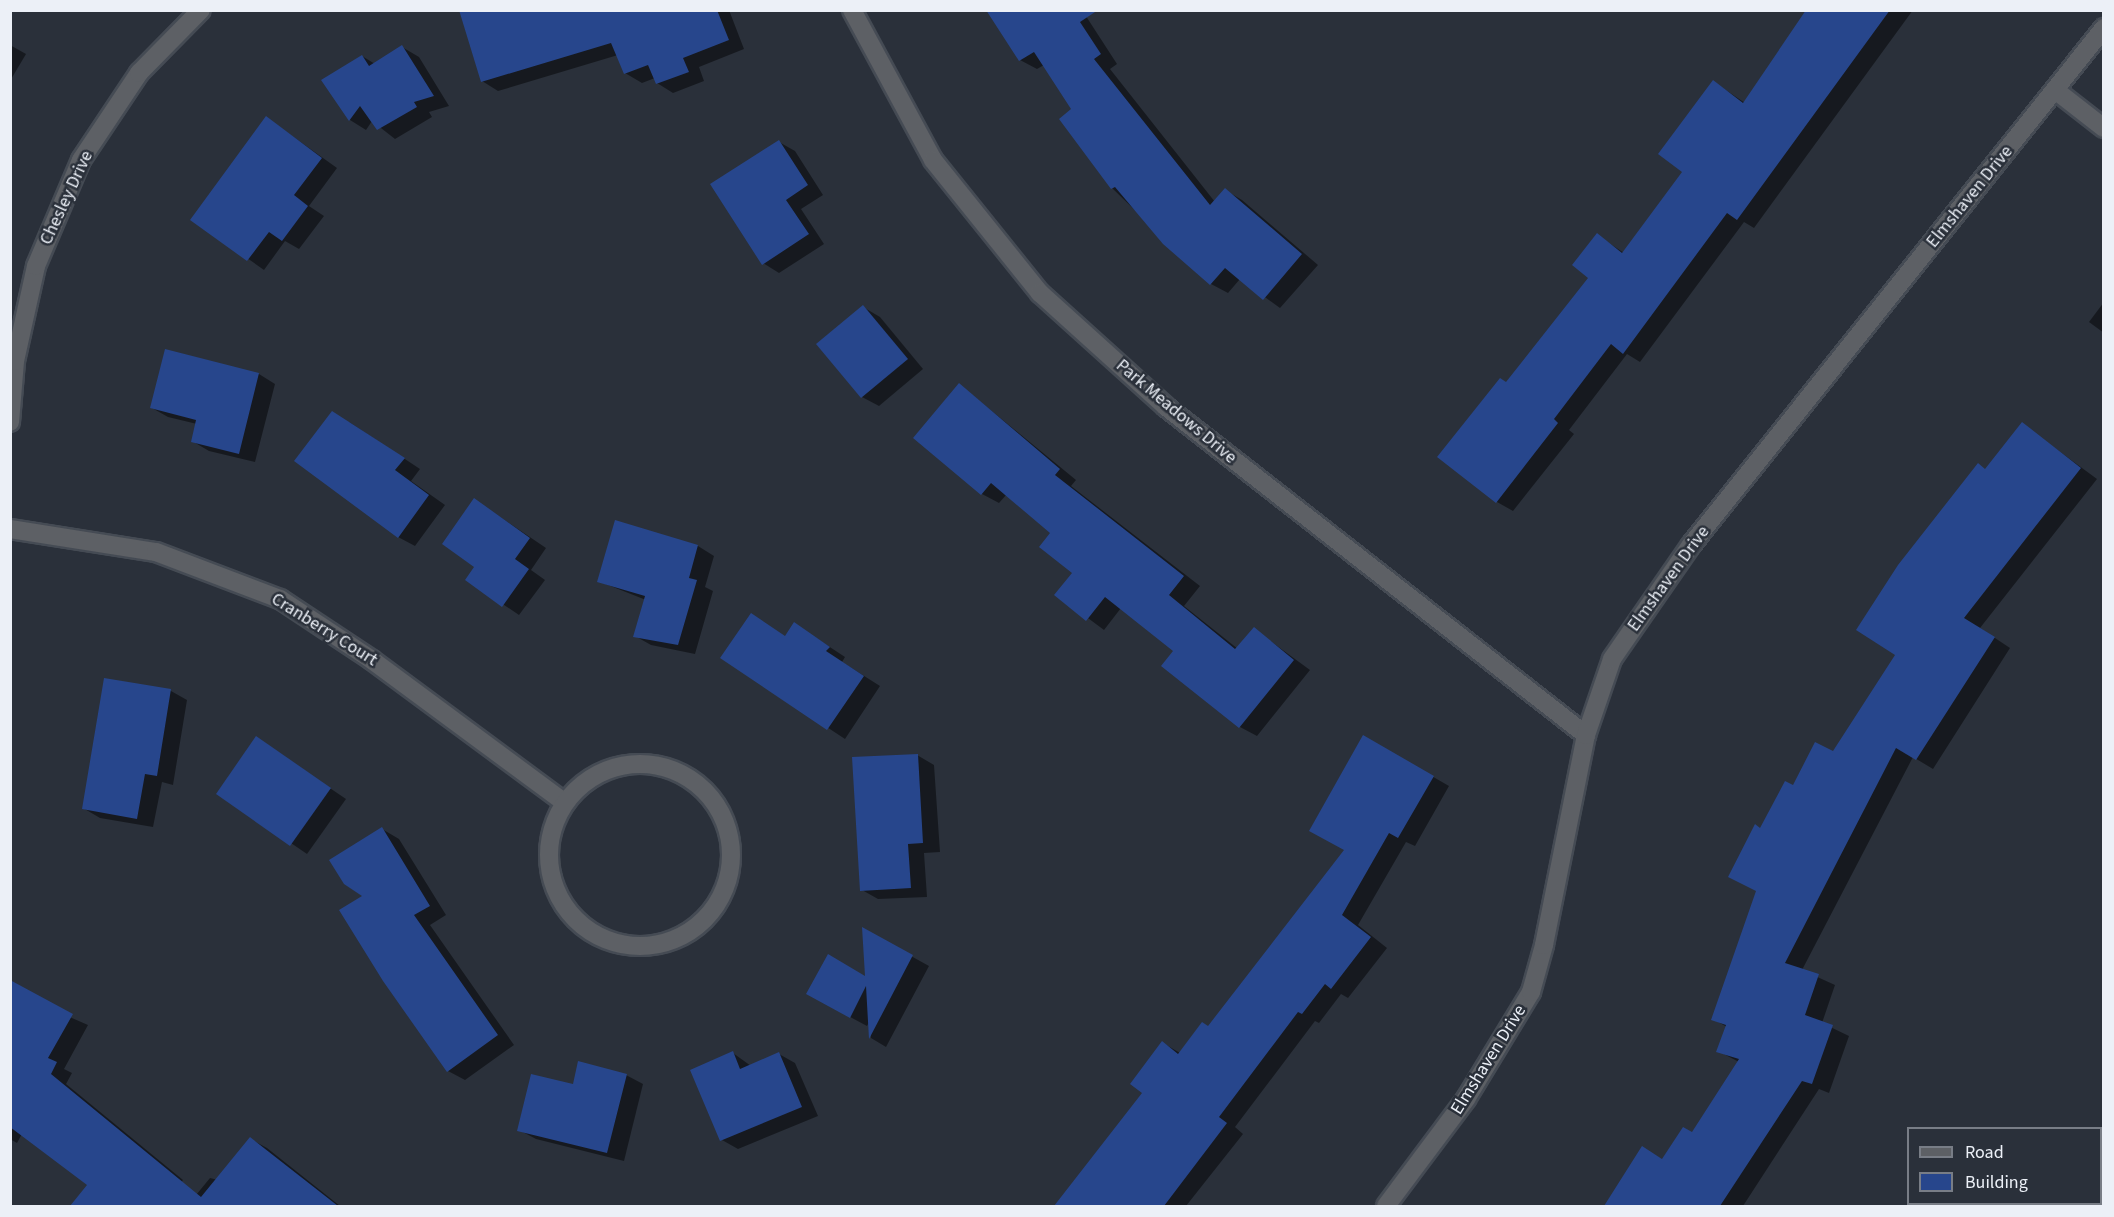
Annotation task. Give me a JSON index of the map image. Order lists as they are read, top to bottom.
{
  "streets": {
    "street": [
      "Elmshaven Drive",
      "Chesley Drive",
      "Park Meadows Drive",
      "Cranberry Court"
    ]
  },
  "crossings": [
    ["Elmshaven Drive", "Park Meadows Drive"]
  ],
  "legend": ["Road", "Building"]
}
